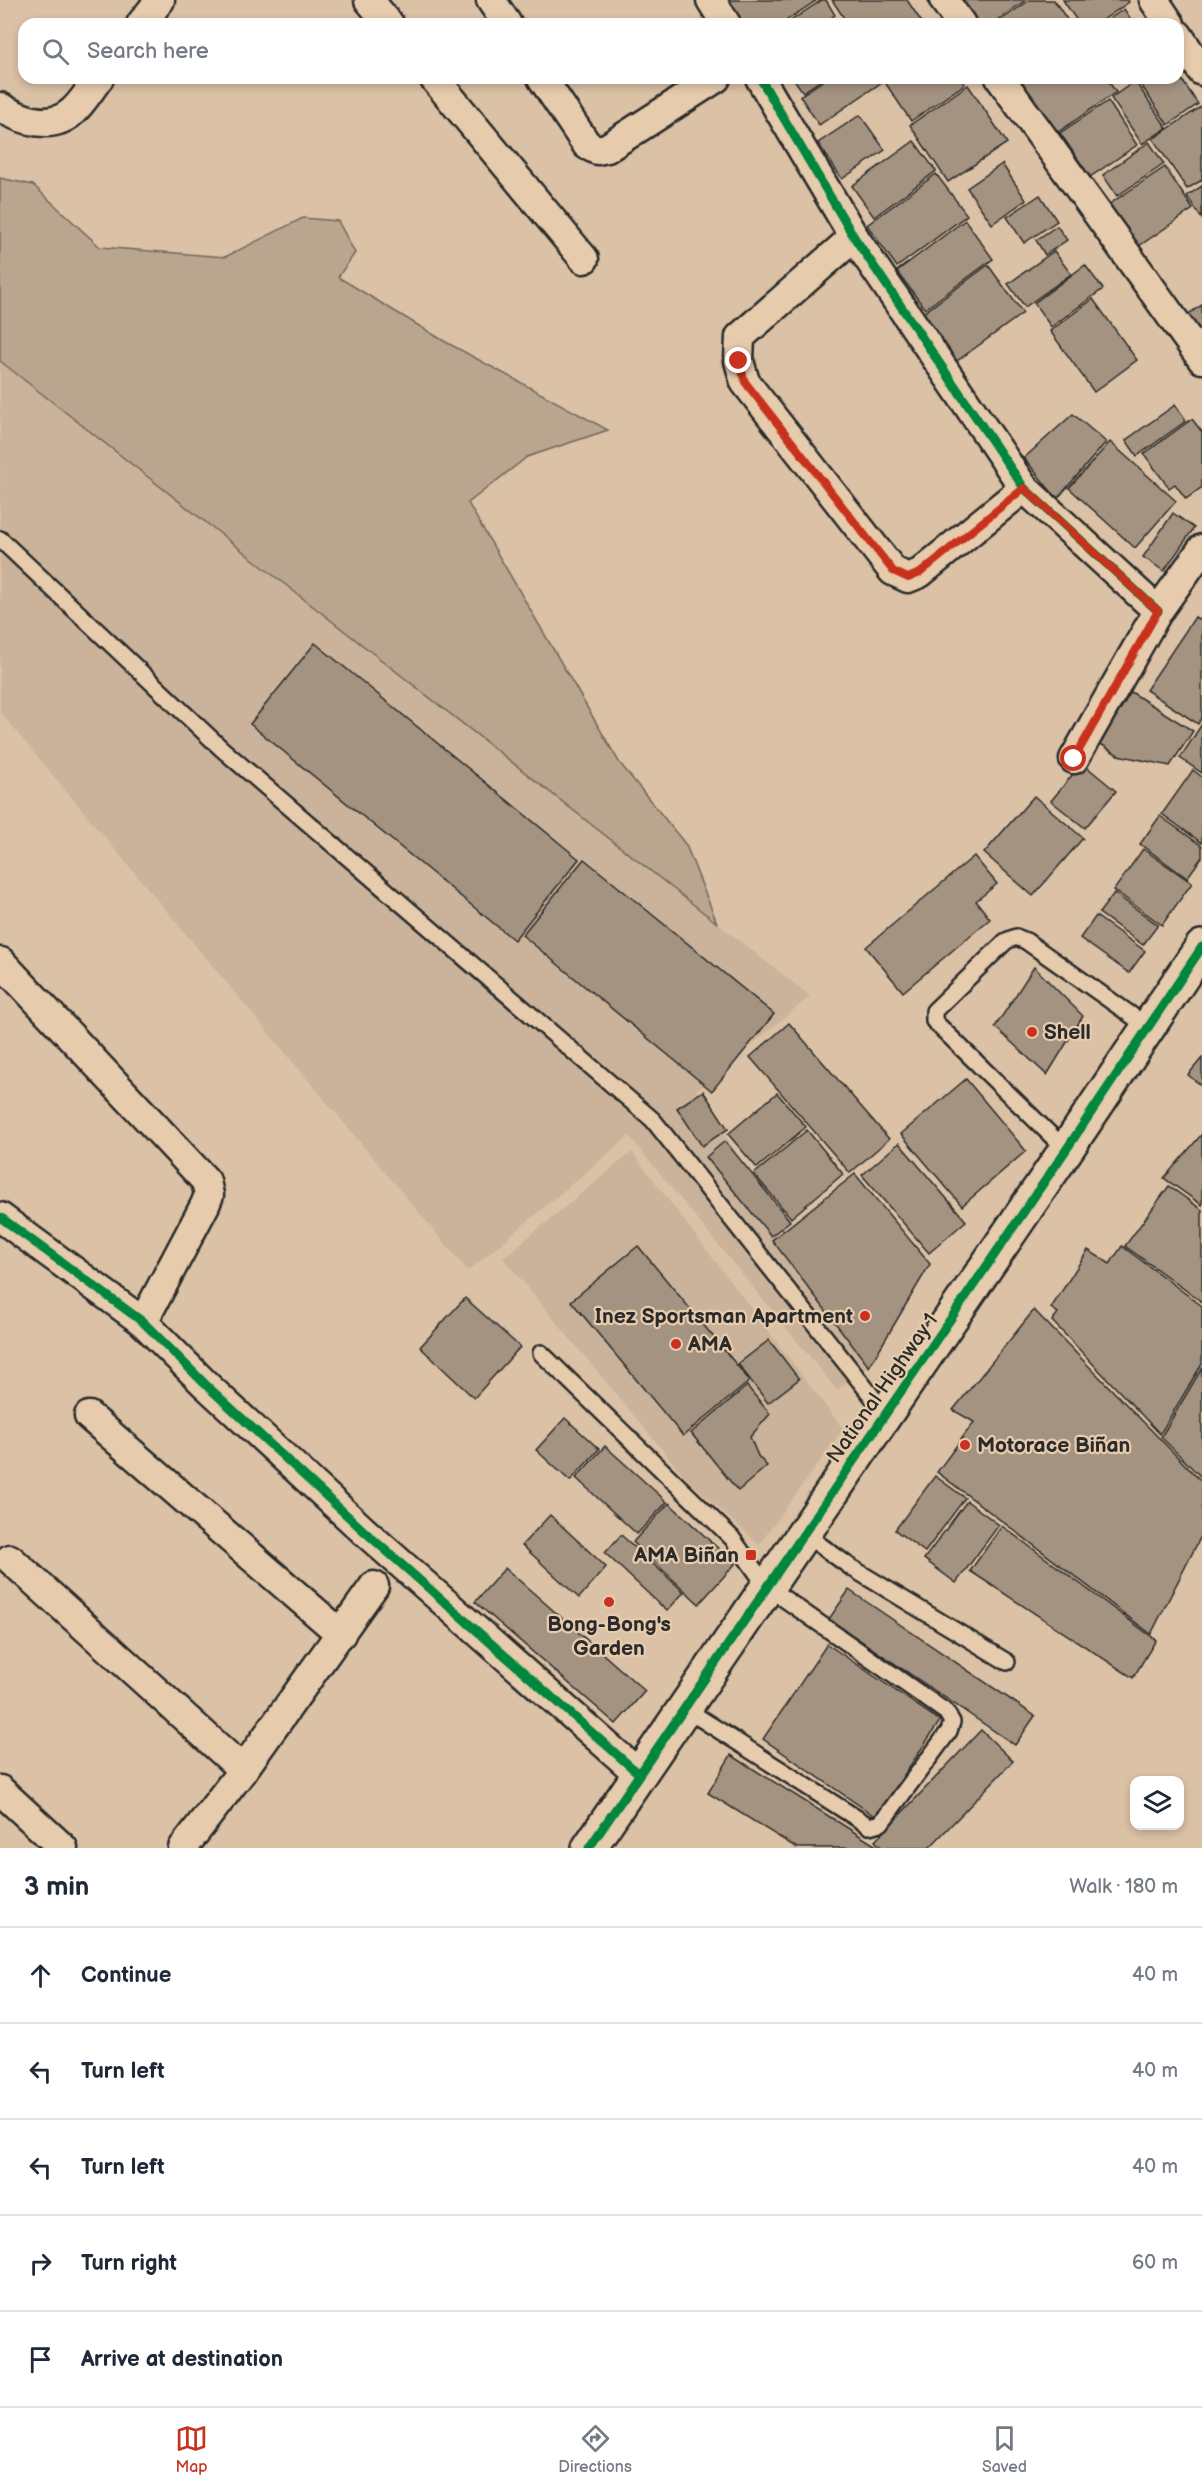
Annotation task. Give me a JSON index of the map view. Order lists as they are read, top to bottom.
{
  "streets": {
    "highway": ["National Highway 1"]
  },
  "places": {
    "other": [
      "Shell",
      "Inez Sportsman Apartment",
      "AMA",
      "Motorace Biñan",
      "Bong-Bong's Garden"
    ],
    "transit": ["AMA Biñan"]
  },
  "page": {
    "search": "Search here",
    "heading": ["3 min", "Walk · 180 m"],
    "list": [
      ["Continue", "40 m"],
      ["Turn left", "40 m"],
      ["Turn left", "40 m"],
      ["Turn right", "60 m"],
      "Arrive at destination"
    ],
    "nav": ["Map", "Directions", "Saved"]
  }
}
